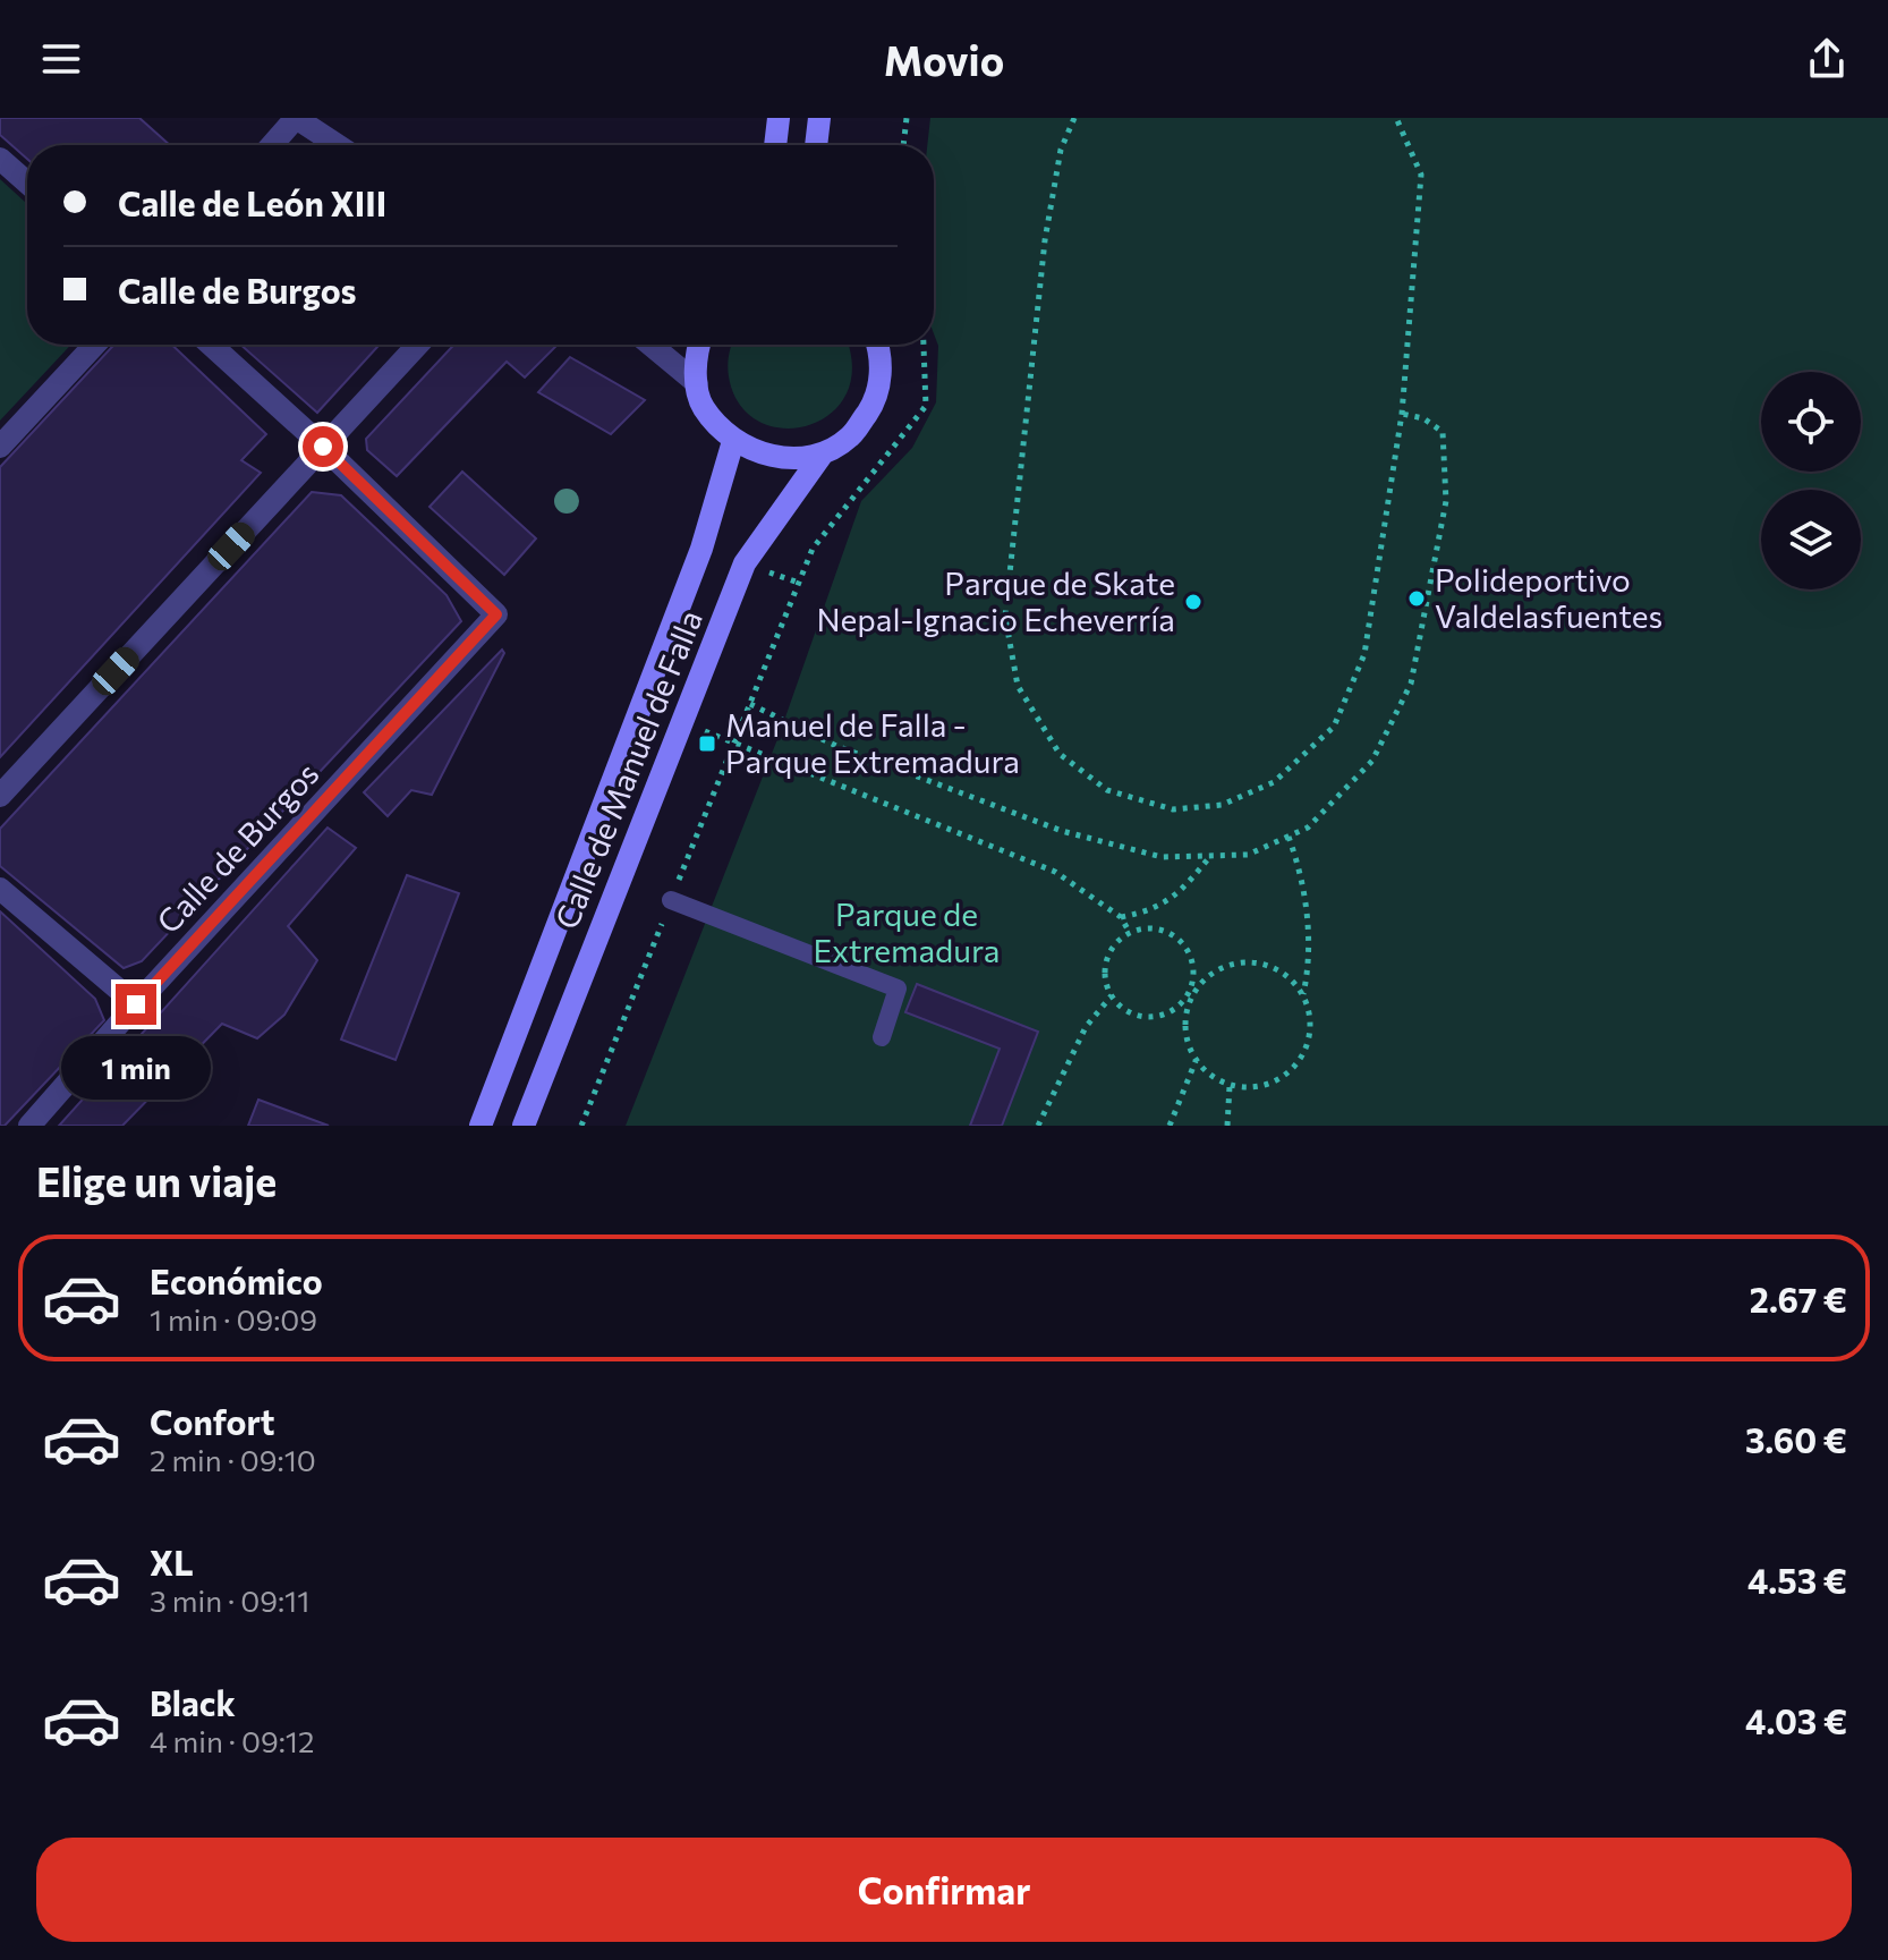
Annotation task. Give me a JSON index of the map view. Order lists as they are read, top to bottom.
{
  "streets": {
    "main road": ["Calle de Manuel de Falla"],
    "street": ["Calle de Burgos"]
  },
  "parks": ["Parque de Extremadura"],
  "places": {
    "other": ["Polideportivo Valdelasfuentes", "Parque de Skate Nepal-Ignacio Echeverría"],
    "transit": ["Manuel de Falla - Parque Extremadura"]
  },
  "page": {
    "header": "Movio",
    "banner": ["Calle de León XIII", "Calle de Burgos"],
    "bubble": "1 min",
    "heading": "Elige un viaje",
    "list": [
      {
        "name": "Económico",
        "note": "1 min · 09:09",
        "value": "2.67 €"
      },
      {
        "name": "Confort",
        "note": "2 min · 09:10",
        "value": "3.60 €"
      },
      {
        "name": "XL",
        "note": "3 min · 09:11",
        "value": "4.53 €"
      },
      {
        "name": "Black",
        "note": "4 min · 09:12",
        "value": "4.03 €"
      }
    ],
    "buttons": "Confirmar"
  }
}
